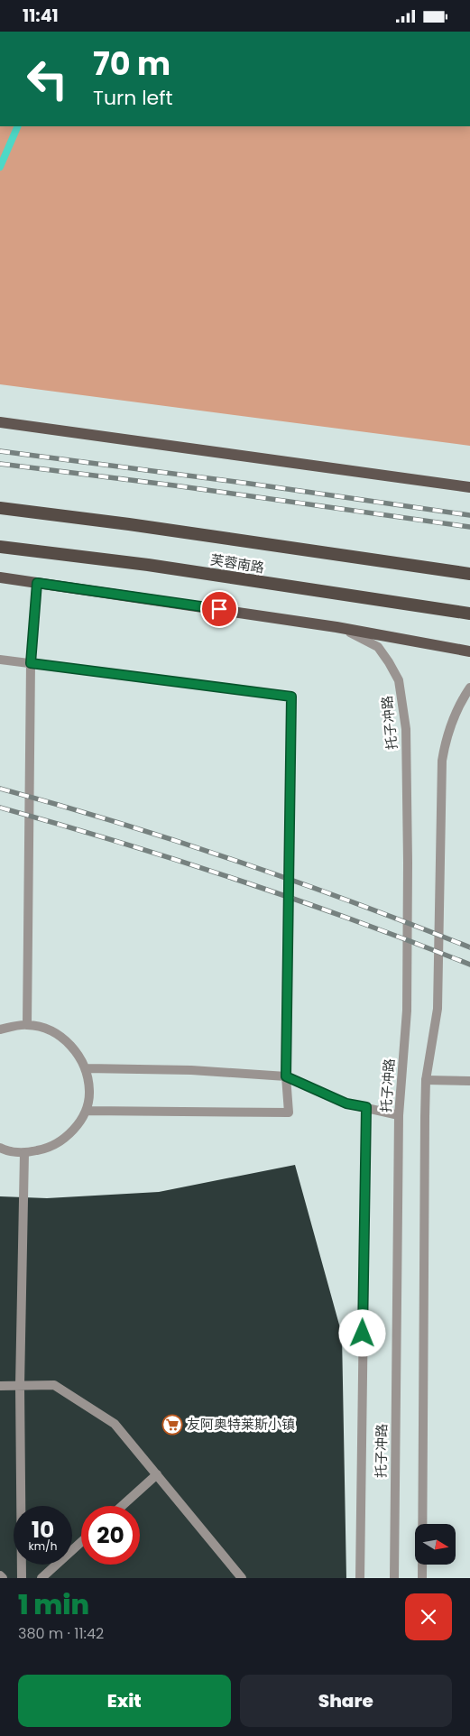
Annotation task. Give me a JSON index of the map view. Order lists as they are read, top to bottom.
{
  "streets": {
    "highway": ["芙蓉南路"],
    "street": ["托子冲路"]
  },
  "places": {
    "supermarket": ["友阿奥特莱斯小镇"]
  },
  "north": "right",
  "page": {
    "status": "11:41",
    "turn": ["70 m", "Turn left"],
    "speed": "10 km/h",
    "limit": "20",
    "heading": ["1 min", "380 m · 11:42"],
    "buttons": ["Exit", "Share"]
  }
}
